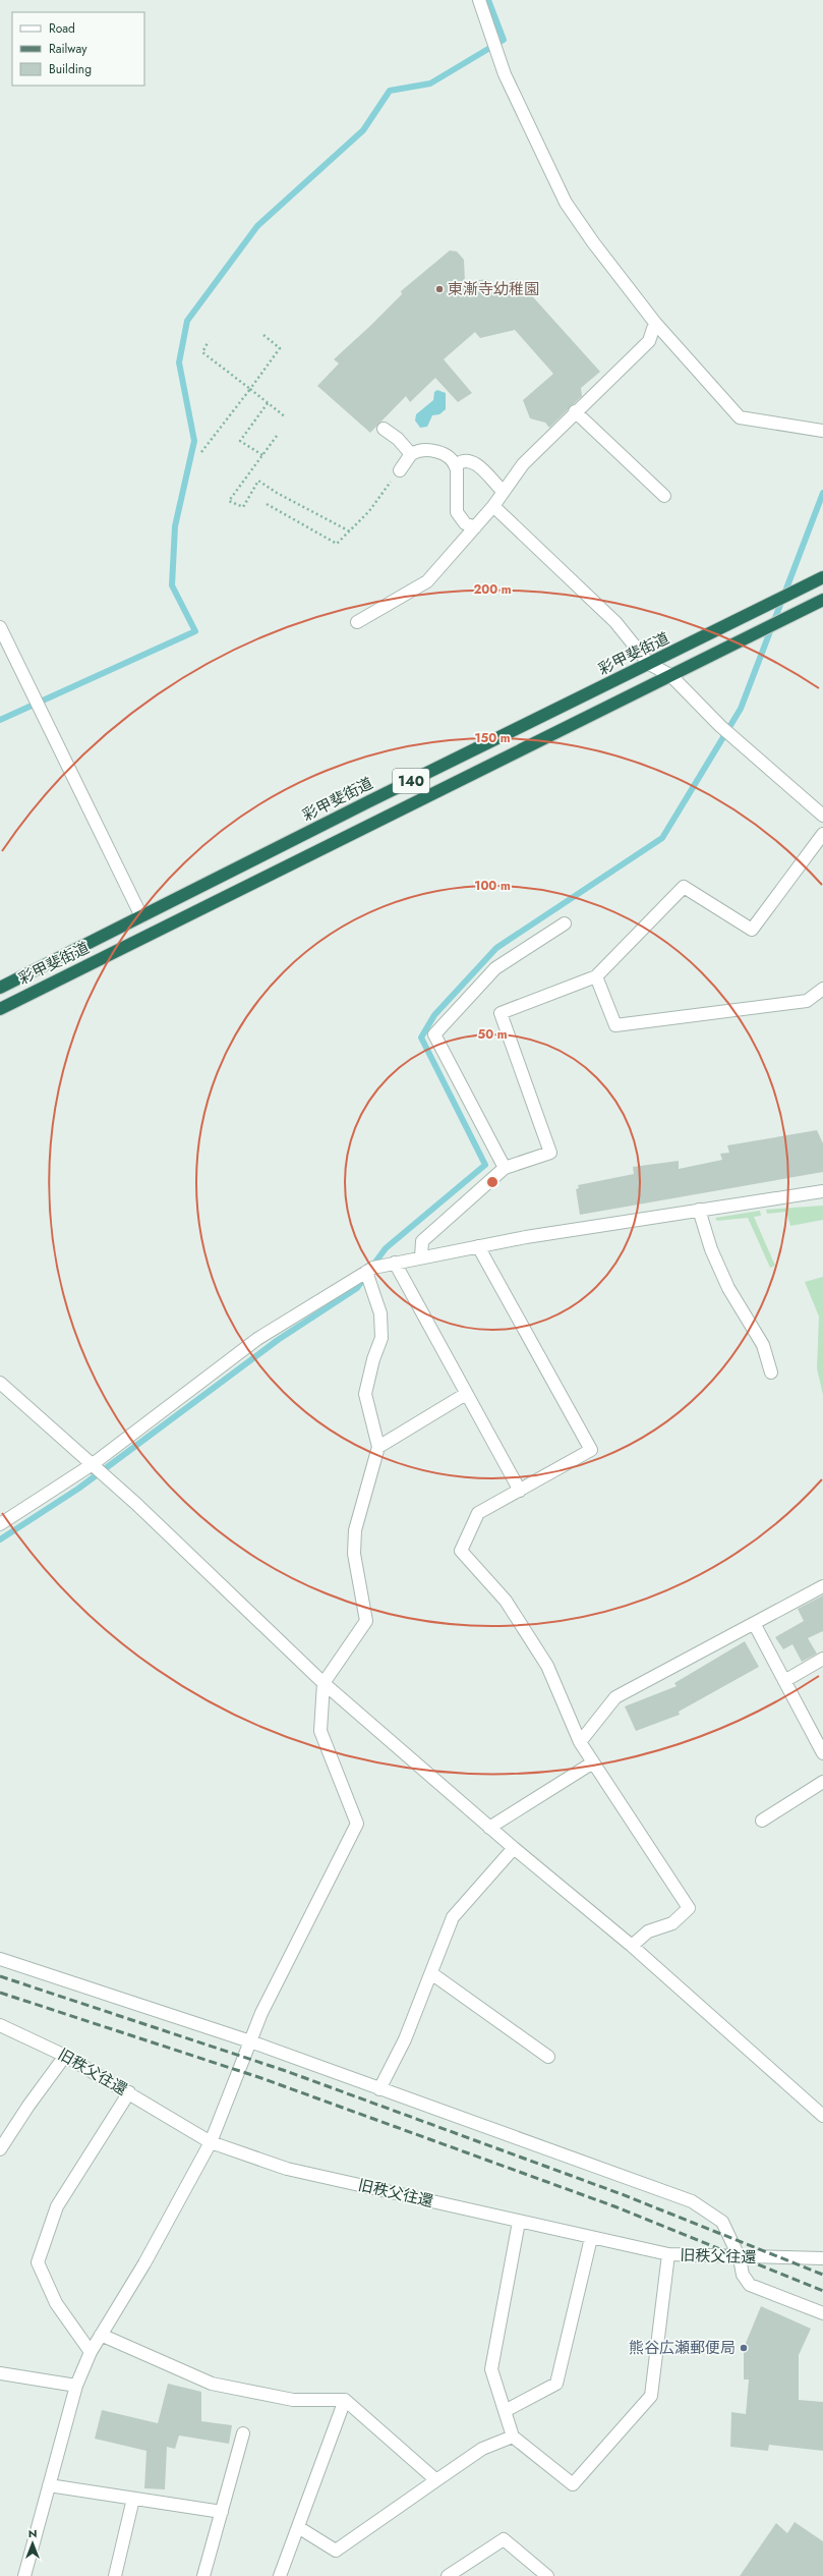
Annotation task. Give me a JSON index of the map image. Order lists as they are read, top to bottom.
{
  "streets": {
    "highway": ["彩甲斐街道", "140"],
    "street": ["旧秩父往還"]
  },
  "places": ["東漸寺幼稚園", "熊谷広瀬郵便局"],
  "legend": ["Road", "Railway", "Building"],
  "north": "top",
  "rings": [
    "200 m",
    "150 m",
    "100 m",
    "50 m"
  ]
}
